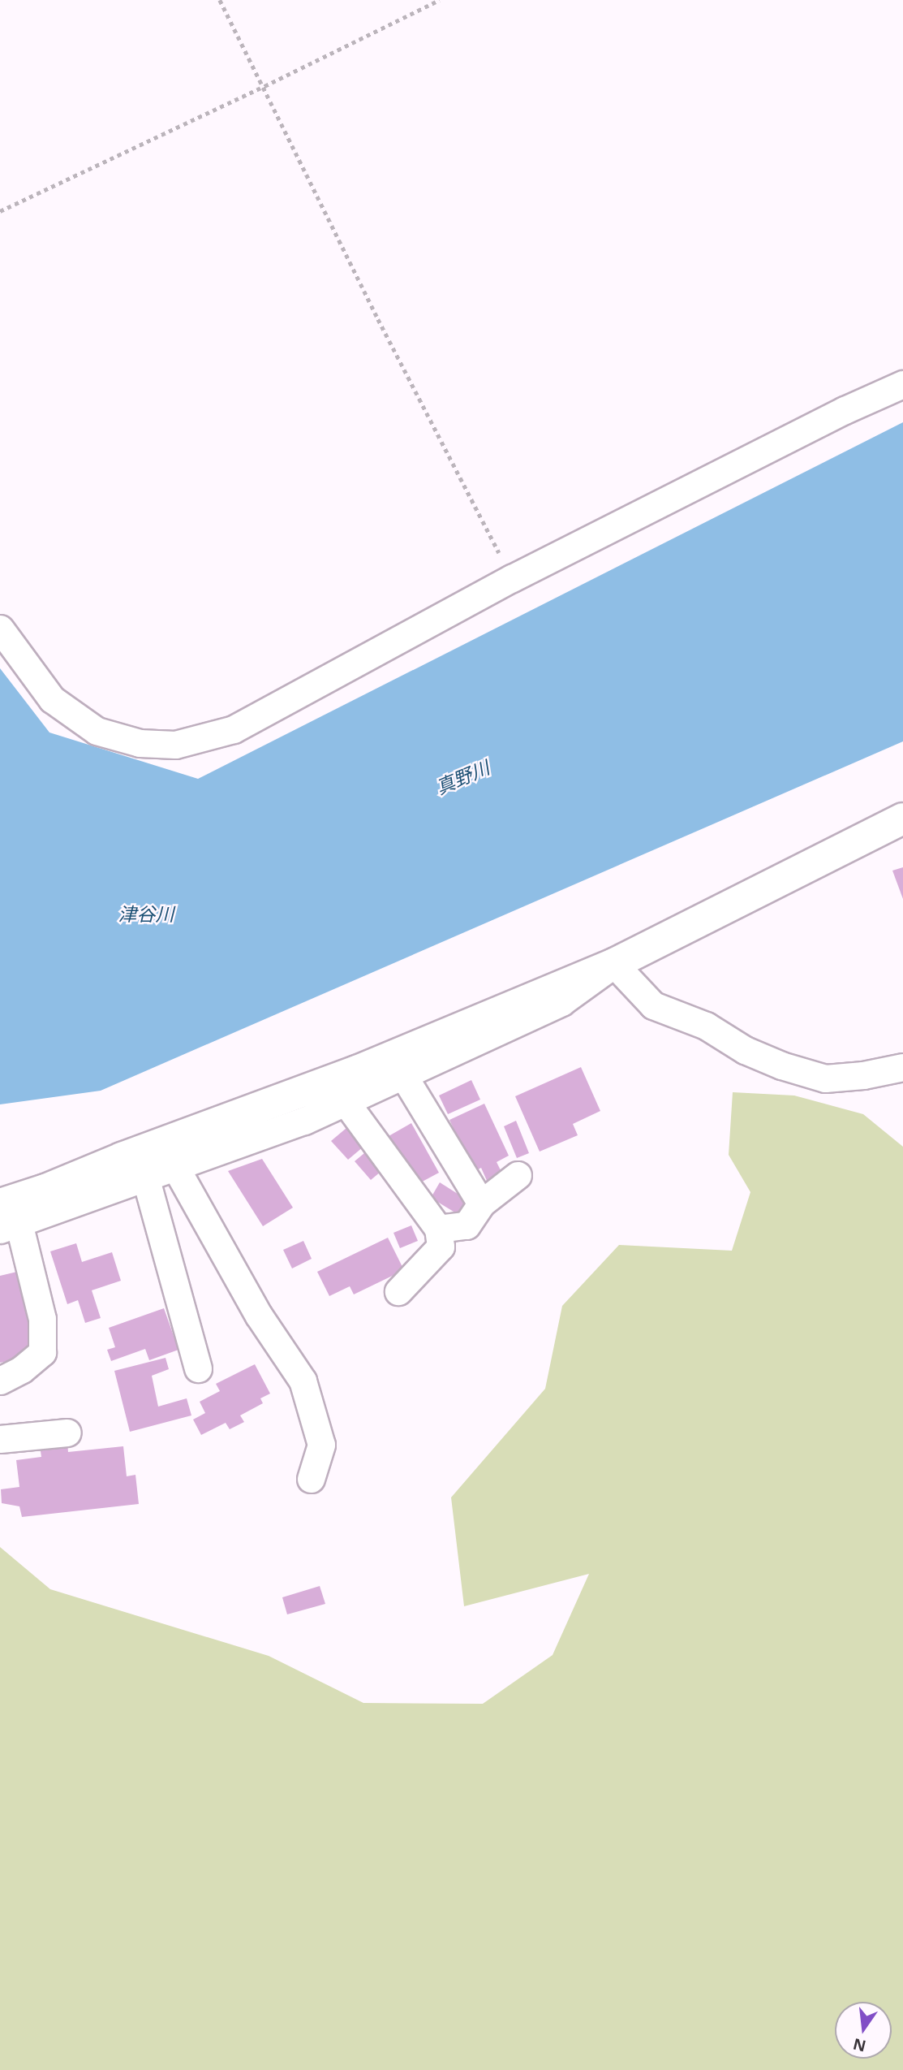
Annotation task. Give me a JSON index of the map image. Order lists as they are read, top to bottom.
{
  "water": ["真野川", "津谷川"],
  "north": "bottom"
}
